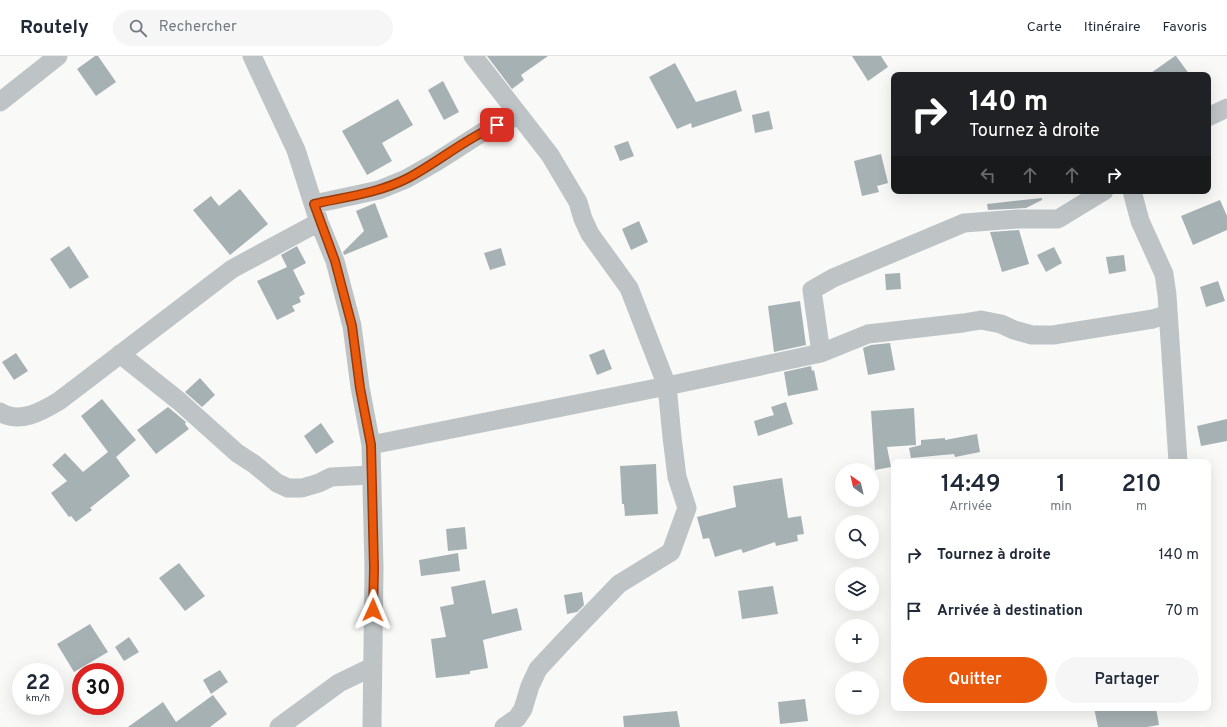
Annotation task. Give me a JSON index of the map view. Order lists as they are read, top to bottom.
{
  "north": "top left",
  "page": {
    "header": "Routely",
    "search": "Rechercher",
    "nav": ["Carte", "Itinéraire", "Favoris"],
    "turn": ["140 m", "Tournez à droite"],
    "eta": [
      "14:49",
      "Arrivée",
      "1",
      "min",
      "210",
      "m"
    ],
    "map_buttons": ["+", "−"],
    "list": [
      {
        "name": "Tournez à droite",
        "value": "140 m"
      },
      {
        "name": "Arrivée à destination",
        "value": "70 m"
      }
    ],
    "buttons": ["Quitter", "Partager"],
    "speed": "22 km/h",
    "limit": "30"
  }
}
